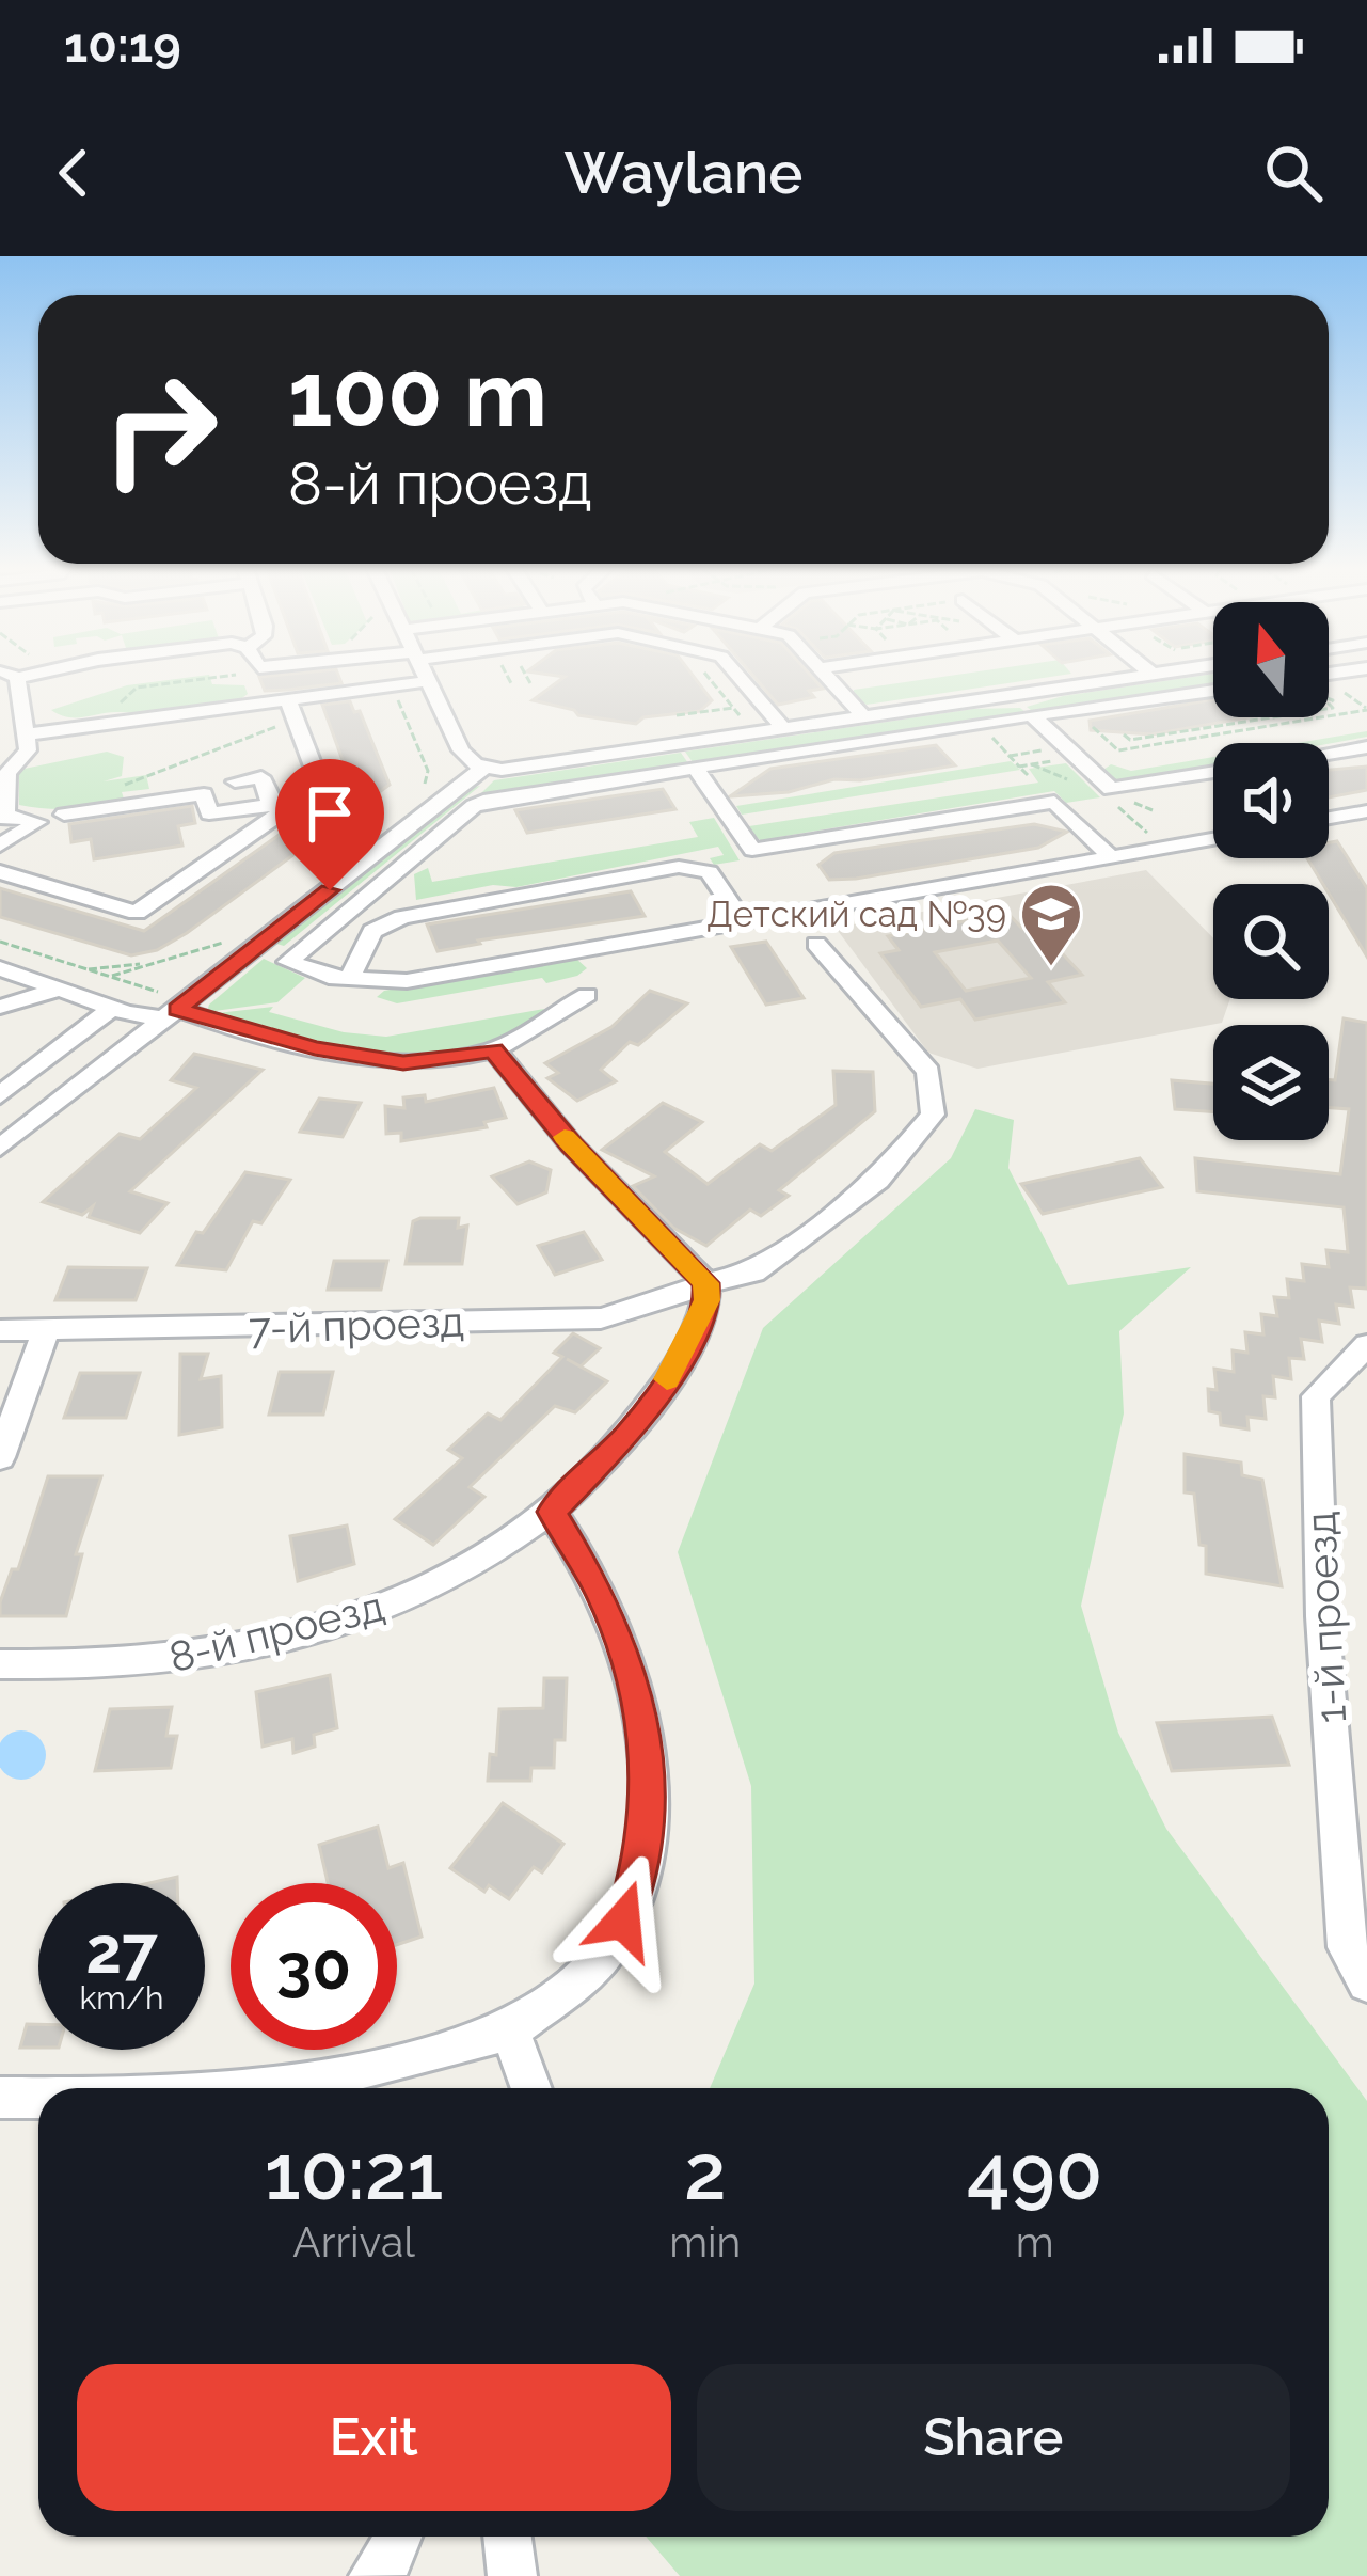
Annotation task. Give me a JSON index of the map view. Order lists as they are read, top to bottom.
{
  "streets": {
    "street": ["7-й проезд", "1-й проезд", "8-й проезд"]
  },
  "crossings": [
    ["7-й проезд", "8-й проезд"]
  ],
  "places": {
    "school or university": ["Детский сад №39"]
  },
  "north": "top",
  "page": {
    "status": "10:19",
    "header": "Waylane",
    "turn": ["100 m", "8-й проезд"],
    "speed": "27 km/h",
    "limit": "30",
    "eta": [
      "10:21",
      "Arrival",
      "2",
      "min",
      "490",
      "m"
    ],
    "buttons": ["Exit", "Share"]
  }
}
